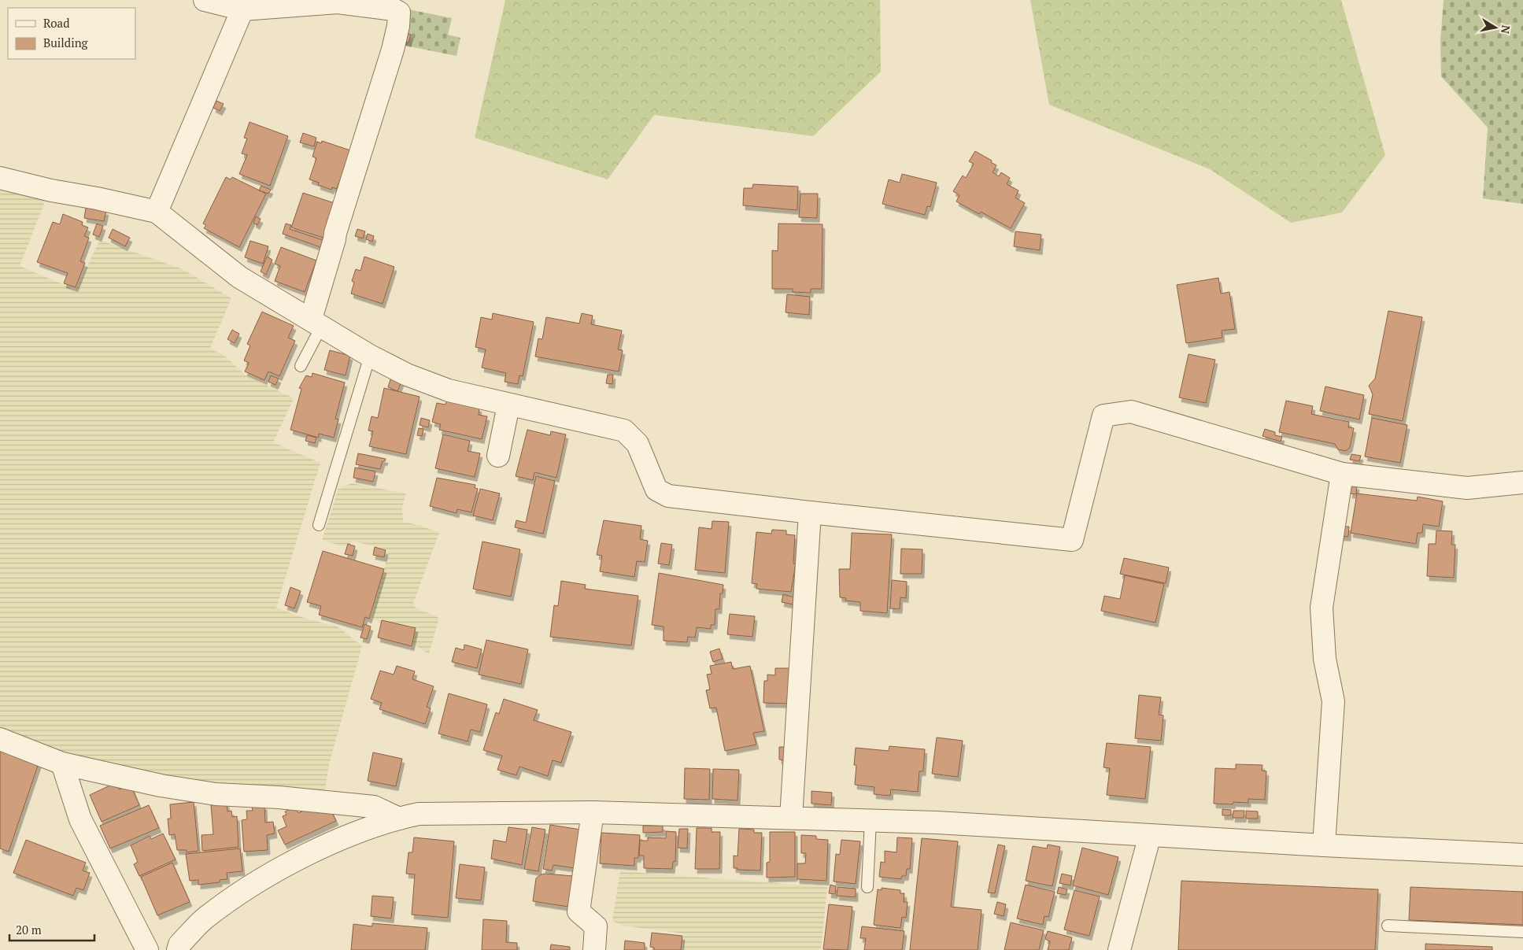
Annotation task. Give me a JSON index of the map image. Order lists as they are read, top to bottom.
{
  "legend": ["Road", "Building"],
  "scale_bar": "20 m",
  "north": "right"
}
